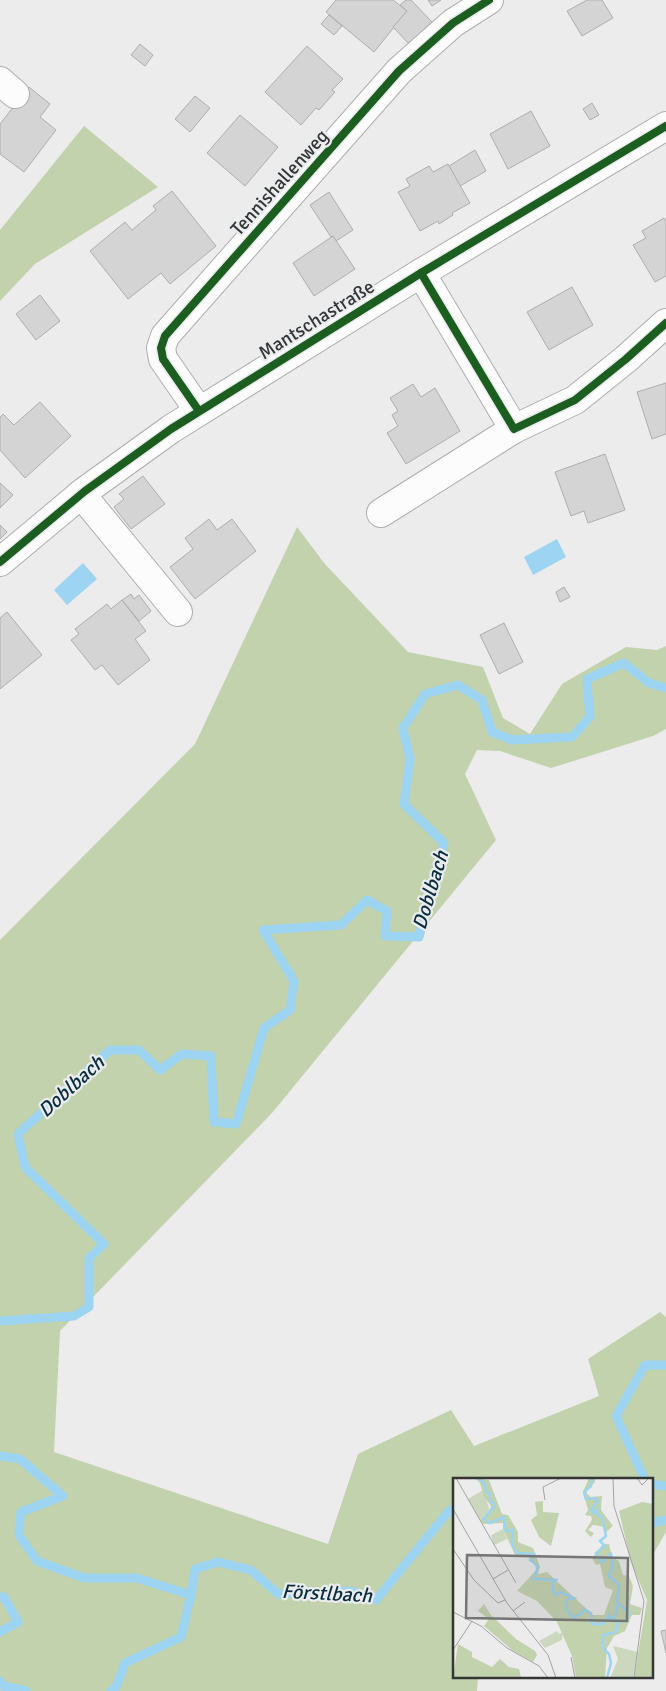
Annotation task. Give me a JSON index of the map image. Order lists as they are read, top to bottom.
{
  "streets": {
    "street": ["Tennishallenweg", "Mantschastraße"]
  },
  "crossings": [
    ["Tennishallenweg", "Mantschastraße"]
  ],
  "water": ["Doblbach", "Förstlbach"]
}
